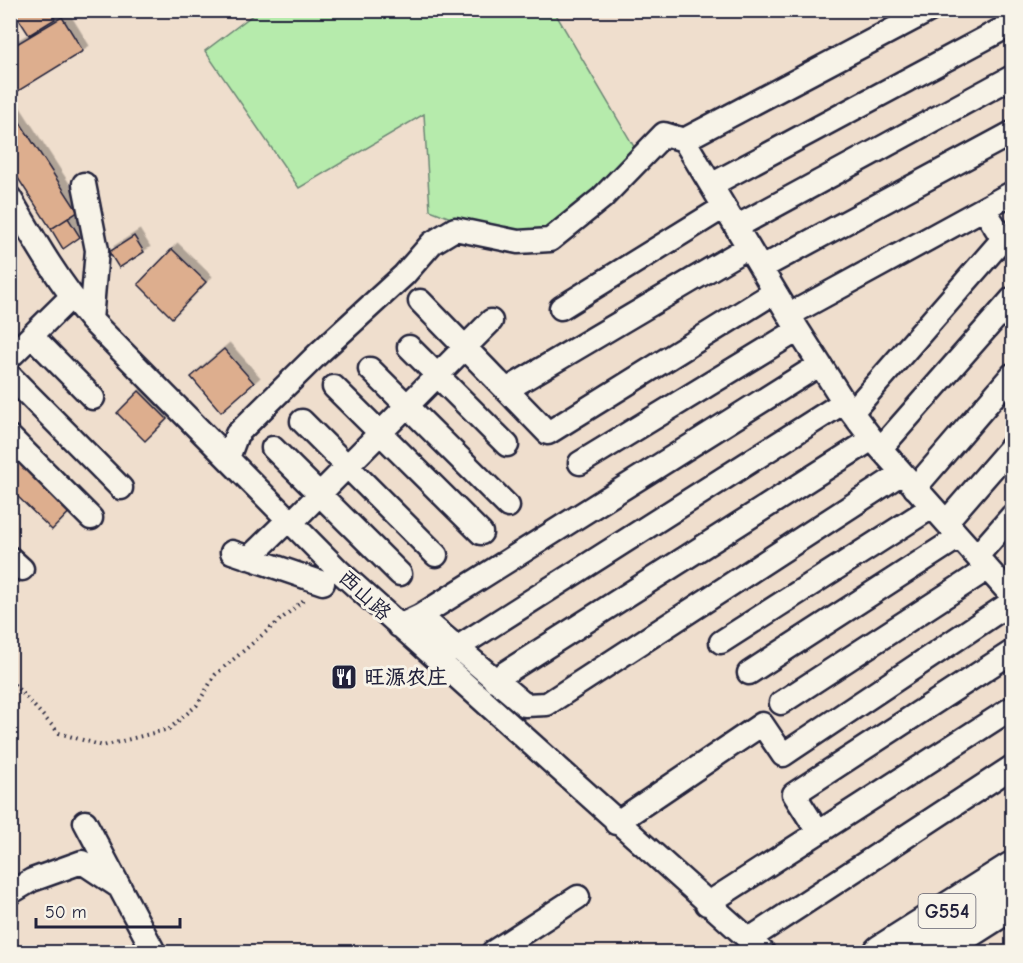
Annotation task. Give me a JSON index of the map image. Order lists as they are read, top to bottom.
{
  "streets": {
    "highway": ["G554"],
    "street": ["西山路"]
  },
  "places": {
    "restaurant": ["旺源农庄"]
  },
  "scale_bar": "50 m"
}
